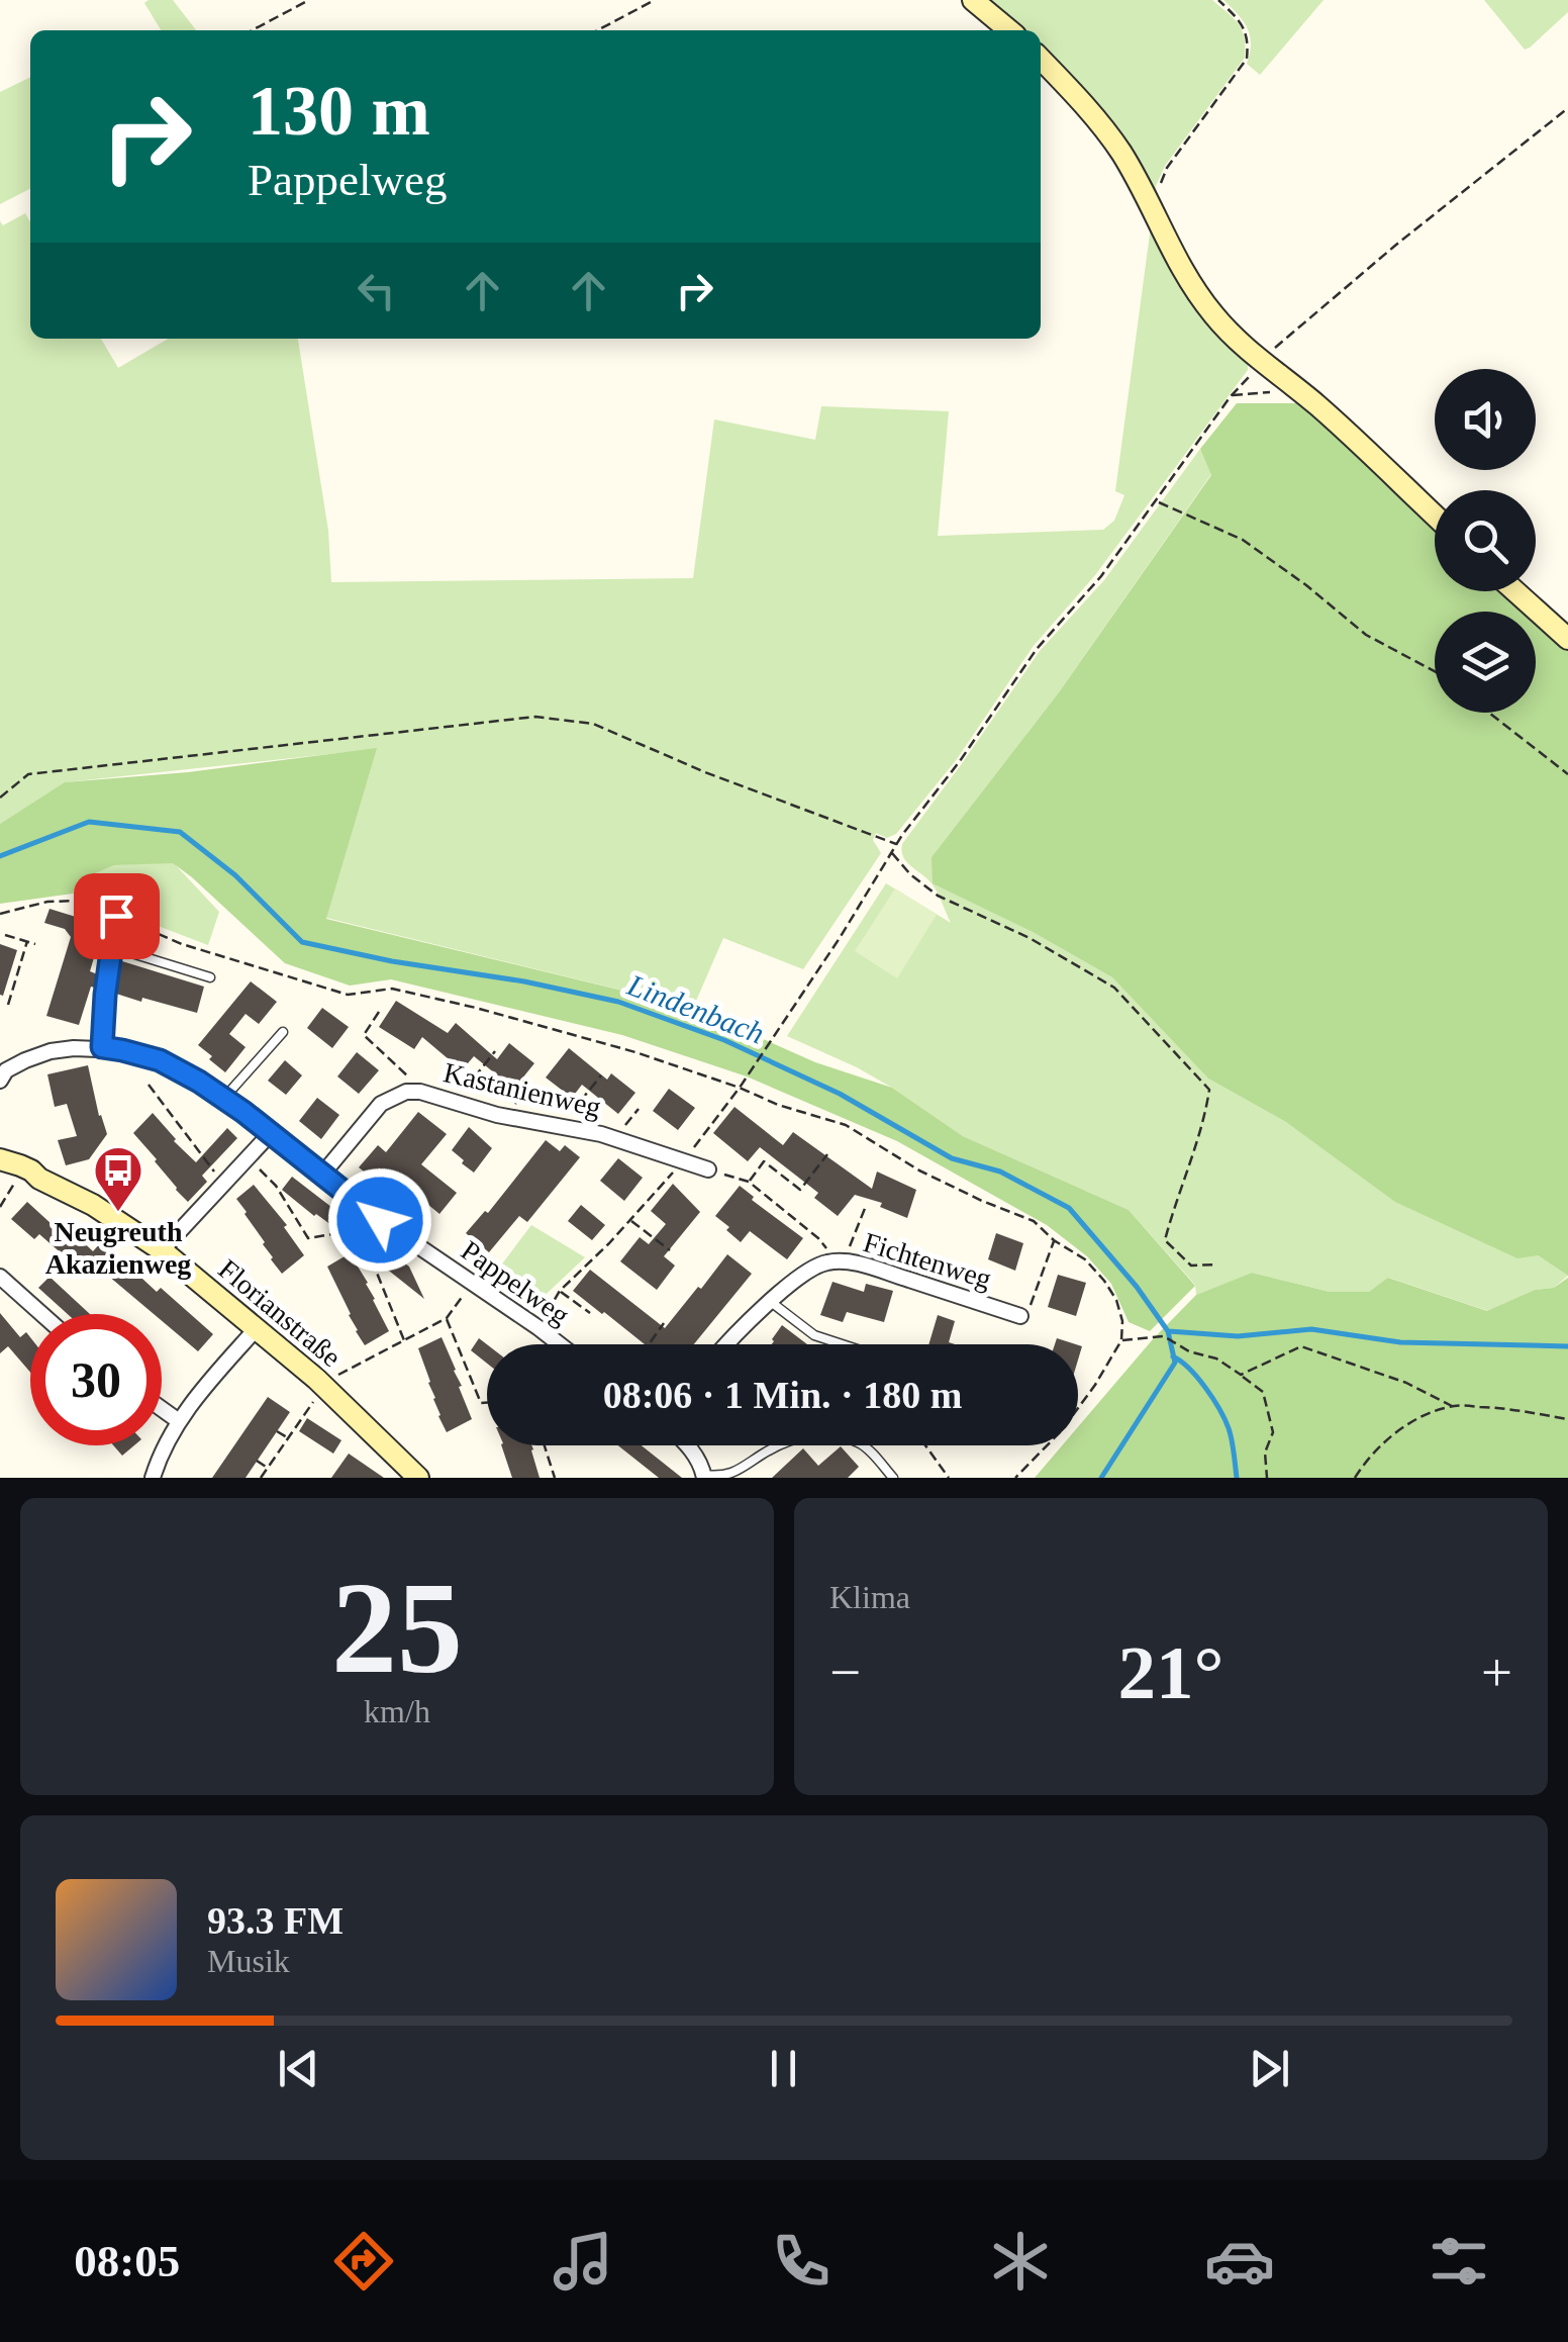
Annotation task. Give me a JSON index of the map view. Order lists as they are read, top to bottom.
{
  "streets": {
    "street": [
      "Kastanienweg",
      "Fichtenweg",
      "Pappelweg",
      "Florianstraße"
    ]
  },
  "crossings": [
    ["Kastanienweg", "Pappelweg"]
  ],
  "water": ["Lindenbach"],
  "places": {
    "bus stop": ["Neugreuth Akazienweg"]
  },
  "page": {
    "turn": ["130 m", "Pappelweg"],
    "limit": "30",
    "trip": "08:06 · 1 Min. · 180 m",
    "tile": [
      ["25", "km/h"],
      "Klima"
    ],
    "heat": ["−", "21°", "+"],
    "song": ["93.3 FM", "Musik"],
    "tabs": "08:05"
  }
}
